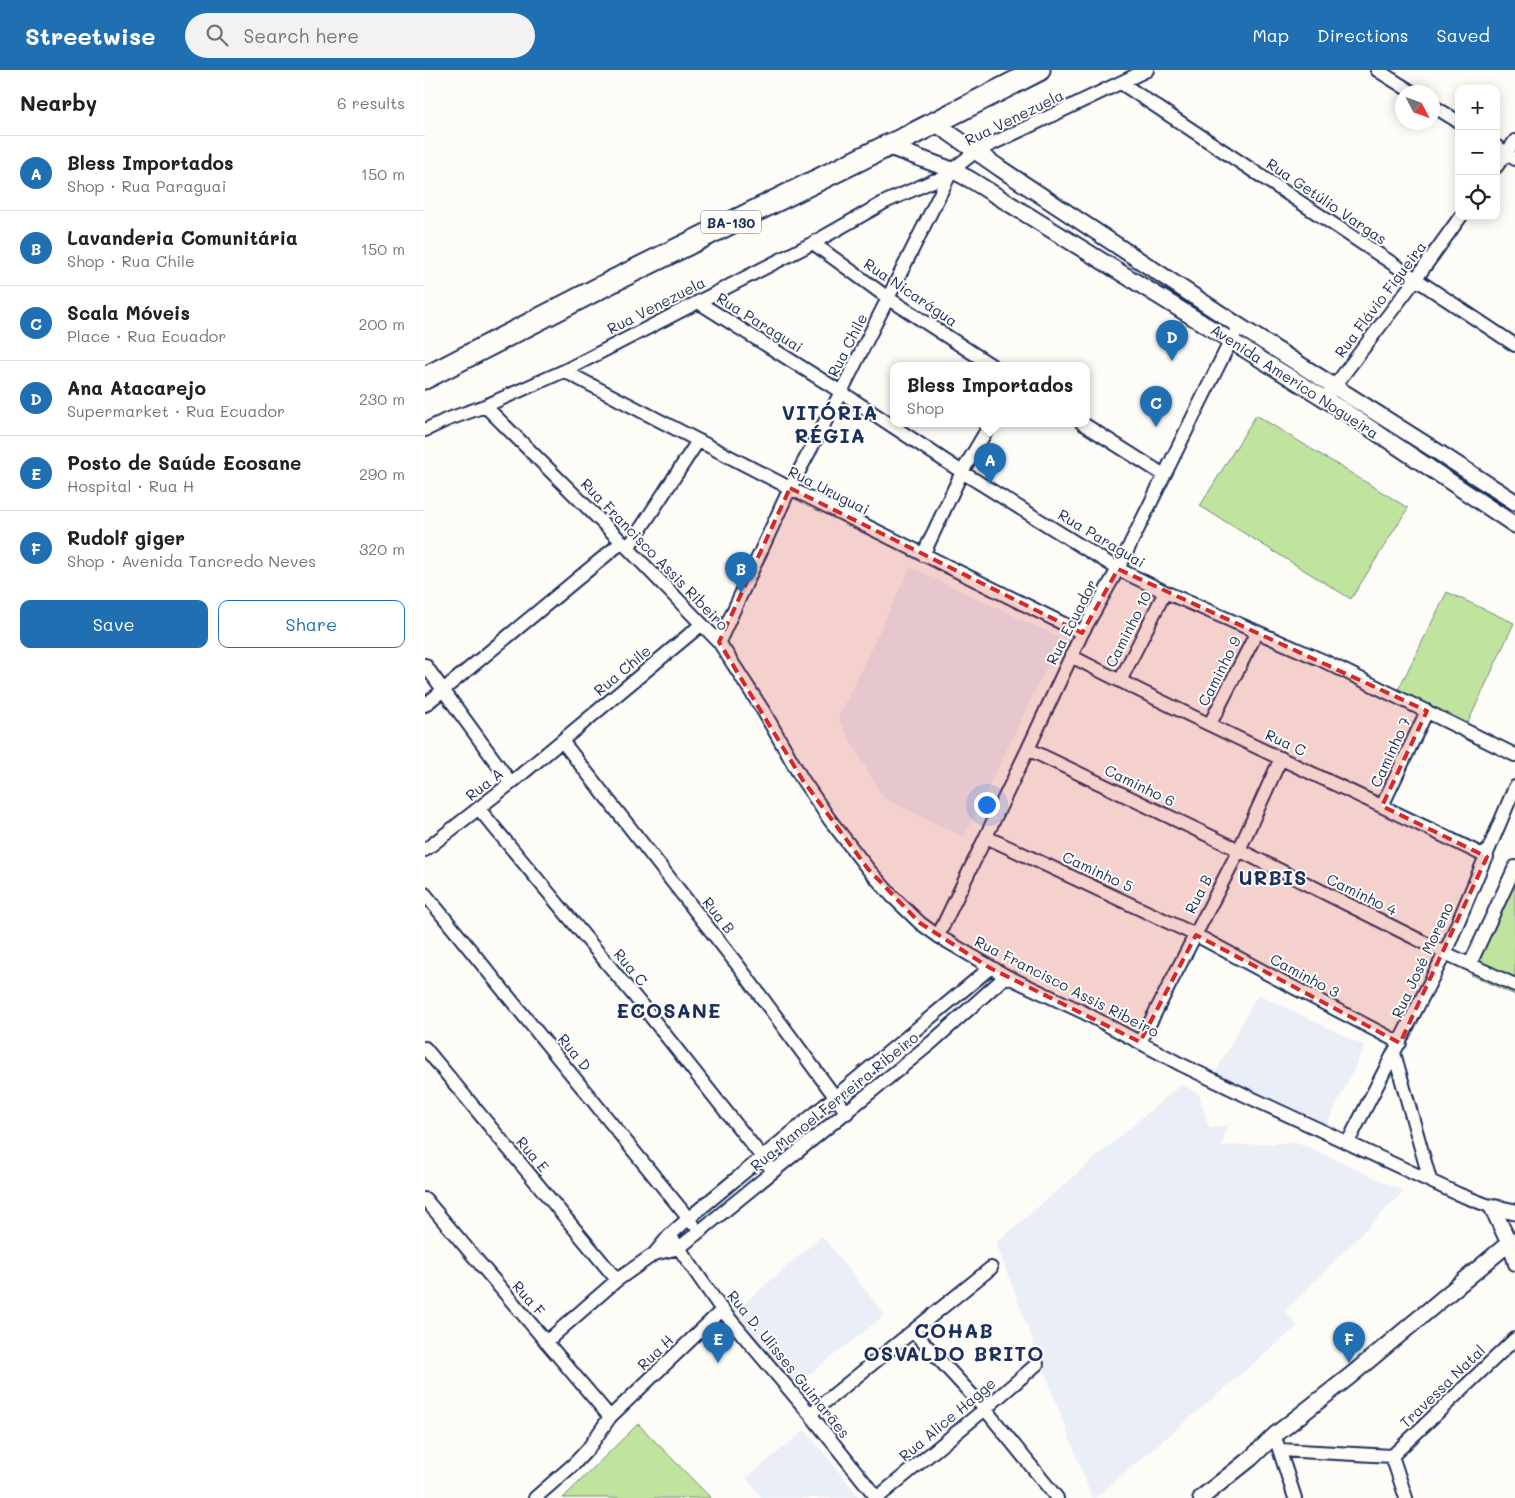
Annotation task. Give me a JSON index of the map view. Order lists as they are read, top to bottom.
{
  "streets": {
    "highway": ["BA-130"],
    "street": [
      "Rua Venezuela",
      "Rua Getúlio Vargas",
      "Rua Nicarágua",
      "Rua Flávio Figueira",
      "Rua Paraguai",
      "Rua Chile",
      "Avenida Americo Nogueira",
      "Rua Uruguai",
      "Rua Francisco Assis Ribeiro",
      "Rua Ecuador",
      "Caminho 10",
      "Caminho 9",
      "Rua C",
      "Caminho 7",
      "Rua A",
      "Caminho 6",
      "Caminho 5",
      "Rua B",
      "Caminho 4",
      "Rua José Moreno",
      "Caminho 3",
      "Rua D",
      "Rua Manoel Ferreira Ribeiro",
      "Rua E",
      "Rua F",
      "Rua H",
      "Rua D. Ulisses Guimarães",
      "Travessa Natal",
      "Rua Alice Hagge"
    ]
  },
  "crossings": [
    ["Rua Venezuela", "Rua Getúlio Vargas"],
    ["Rua Venezuela", "Rua Nicarágua"],
    ["Rua Venezuela", "Rua Paraguai"],
    ["Rua Venezuela", "Rua Chile"],
    ["Rua Venezuela", "Avenida Americo Nogueira"],
    ["Rua Venezuela", "Rua Uruguai"],
    ["Rua Venezuela", "Rua Francisco Assis Ribeiro"],
    ["Rua Getúlio Vargas", "Rua Flávio Figueira"],
    ["BA-130", "Avenida Americo Nogueira"],
    ["Rua Nicarágua", "Rua Chile"],
    ["Rua Flávio Figueira", "Avenida Americo Nogueira"],
    ["Rua Paraguai", "Rua Chile"],
    ["Rua Paraguai", "Rua Ecuador"],
    ["Rua Paraguai", "Caminho 10"],
    ["Rua Paraguai", "Caminho 9"],
    ["Rua Paraguai", "Caminho 7"],
    ["Rua Chile", "Avenida Americo Nogueira"],
    ["Rua Chile", "Rua Uruguai"],
    ["Rua Chile", "Rua Francisco Assis Ribeiro"],
    ["Rua Chile", "Rua A"],
    ["Rua Chile", "Rua B"],
    ["Avenida Americo Nogueira", "Rua Ecuador"],
    ["Rua Uruguai", "Rua Ecuador"],
    ["Rua Francisco Assis Ribeiro", "Rua Ecuador"],
    ["Rua Francisco Assis Ribeiro", "Rua B"],
    ["Rua Francisco Assis Ribeiro", "Rua José Moreno"],
    ["Rua Francisco Assis Ribeiro", "Rua Manoel Ferreira Ribeiro"],
    ["Rua Ecuador", "Rua C"],
    ["Rua Ecuador", "Caminho 6"],
    ["Rua Ecuador", "Caminho 5"],
    ["Caminho 10", "Rua C"],
    ["Caminho 9", "Rua C"],
    ["Rua C", "Caminho 7"],
    ["Rua C", "Rua A"],
    ["Rua C", "Rua B"],
    ["Rua C", "Rua José Moreno"],
    ["Rua C", "Rua Manoel Ferreira Ribeiro"],
    ["Rua A", "Rua B"],
    ["Caminho 6", "Rua B"],
    ["Caminho 6", "Caminho 4"],
    ["Caminho 5", "Rua B"],
    ["Caminho 5", "Caminho 3"],
    ["Rua B", "Caminho 4"],
    ["Rua B", "Caminho 3"],
    ["Rua B", "Rua Manoel Ferreira Ribeiro"],
    ["Caminho 4", "Rua José Moreno"],
    ["Rua José Moreno", "Caminho 3"],
    ["Rua D", "Rua Manoel Ferreira Ribeiro"],
    ["Rua Manoel Ferreira Ribeiro", "Rua E"],
    ["Rua Manoel Ferreira Ribeiro", "Rua F"],
    ["Rua Manoel Ferreira Ribeiro", "Rua D. Ulisses Guimarães"],
    ["Rua F", "Rua H"],
    ["Rua H", "Rua D. Ulisses Guimarães"],
    ["Rua D. Ulisses Guimarães", "Rua Alice Hagge"]
  ],
  "districts": [
    "VITÓRIA RÉGIA",
    "URBIS",
    "ECOSANE",
    "COHAB OSVALDO BRITO"
  ],
  "north": "bottom right",
  "page": {
    "header": "Streetwise",
    "search": "Search here",
    "nav": ["Map", "Directions", "Saved"],
    "heading": ["Nearby", "6 results"],
    "map_buttons": ["+", "−"],
    "list": [
      {
        "mark": "A",
        "name": "Bless Importados",
        "note": "Shop · Rua Paraguai",
        "value": "150 m"
      },
      {
        "mark": "B",
        "name": "Lavanderia Comunitária",
        "note": "Shop · Rua Chile",
        "value": "150 m"
      },
      {
        "mark": "C",
        "name": "Scala Móveis",
        "note": "Place · Rua Ecuador",
        "value": "200 m"
      },
      {
        "mark": "D",
        "name": "Ana Atacarejo",
        "note": "Supermarket · Rua Ecuador",
        "value": "230 m"
      },
      {
        "mark": "E",
        "name": "Posto de Saúde Ecosane",
        "note": "Hospital · Rua H",
        "value": "290 m"
      },
      {
        "mark": "F",
        "name": "Rudolf giger",
        "note": "Shop · Avenida Tancredo Neves",
        "value": "320 m"
      }
    ],
    "pins": [
      "D",
      "C",
      "A",
      "B",
      "E",
      "F"
    ],
    "popup": ["Bless Importados", "Shop"],
    "buttons": ["Save", "Share"]
  }
}
